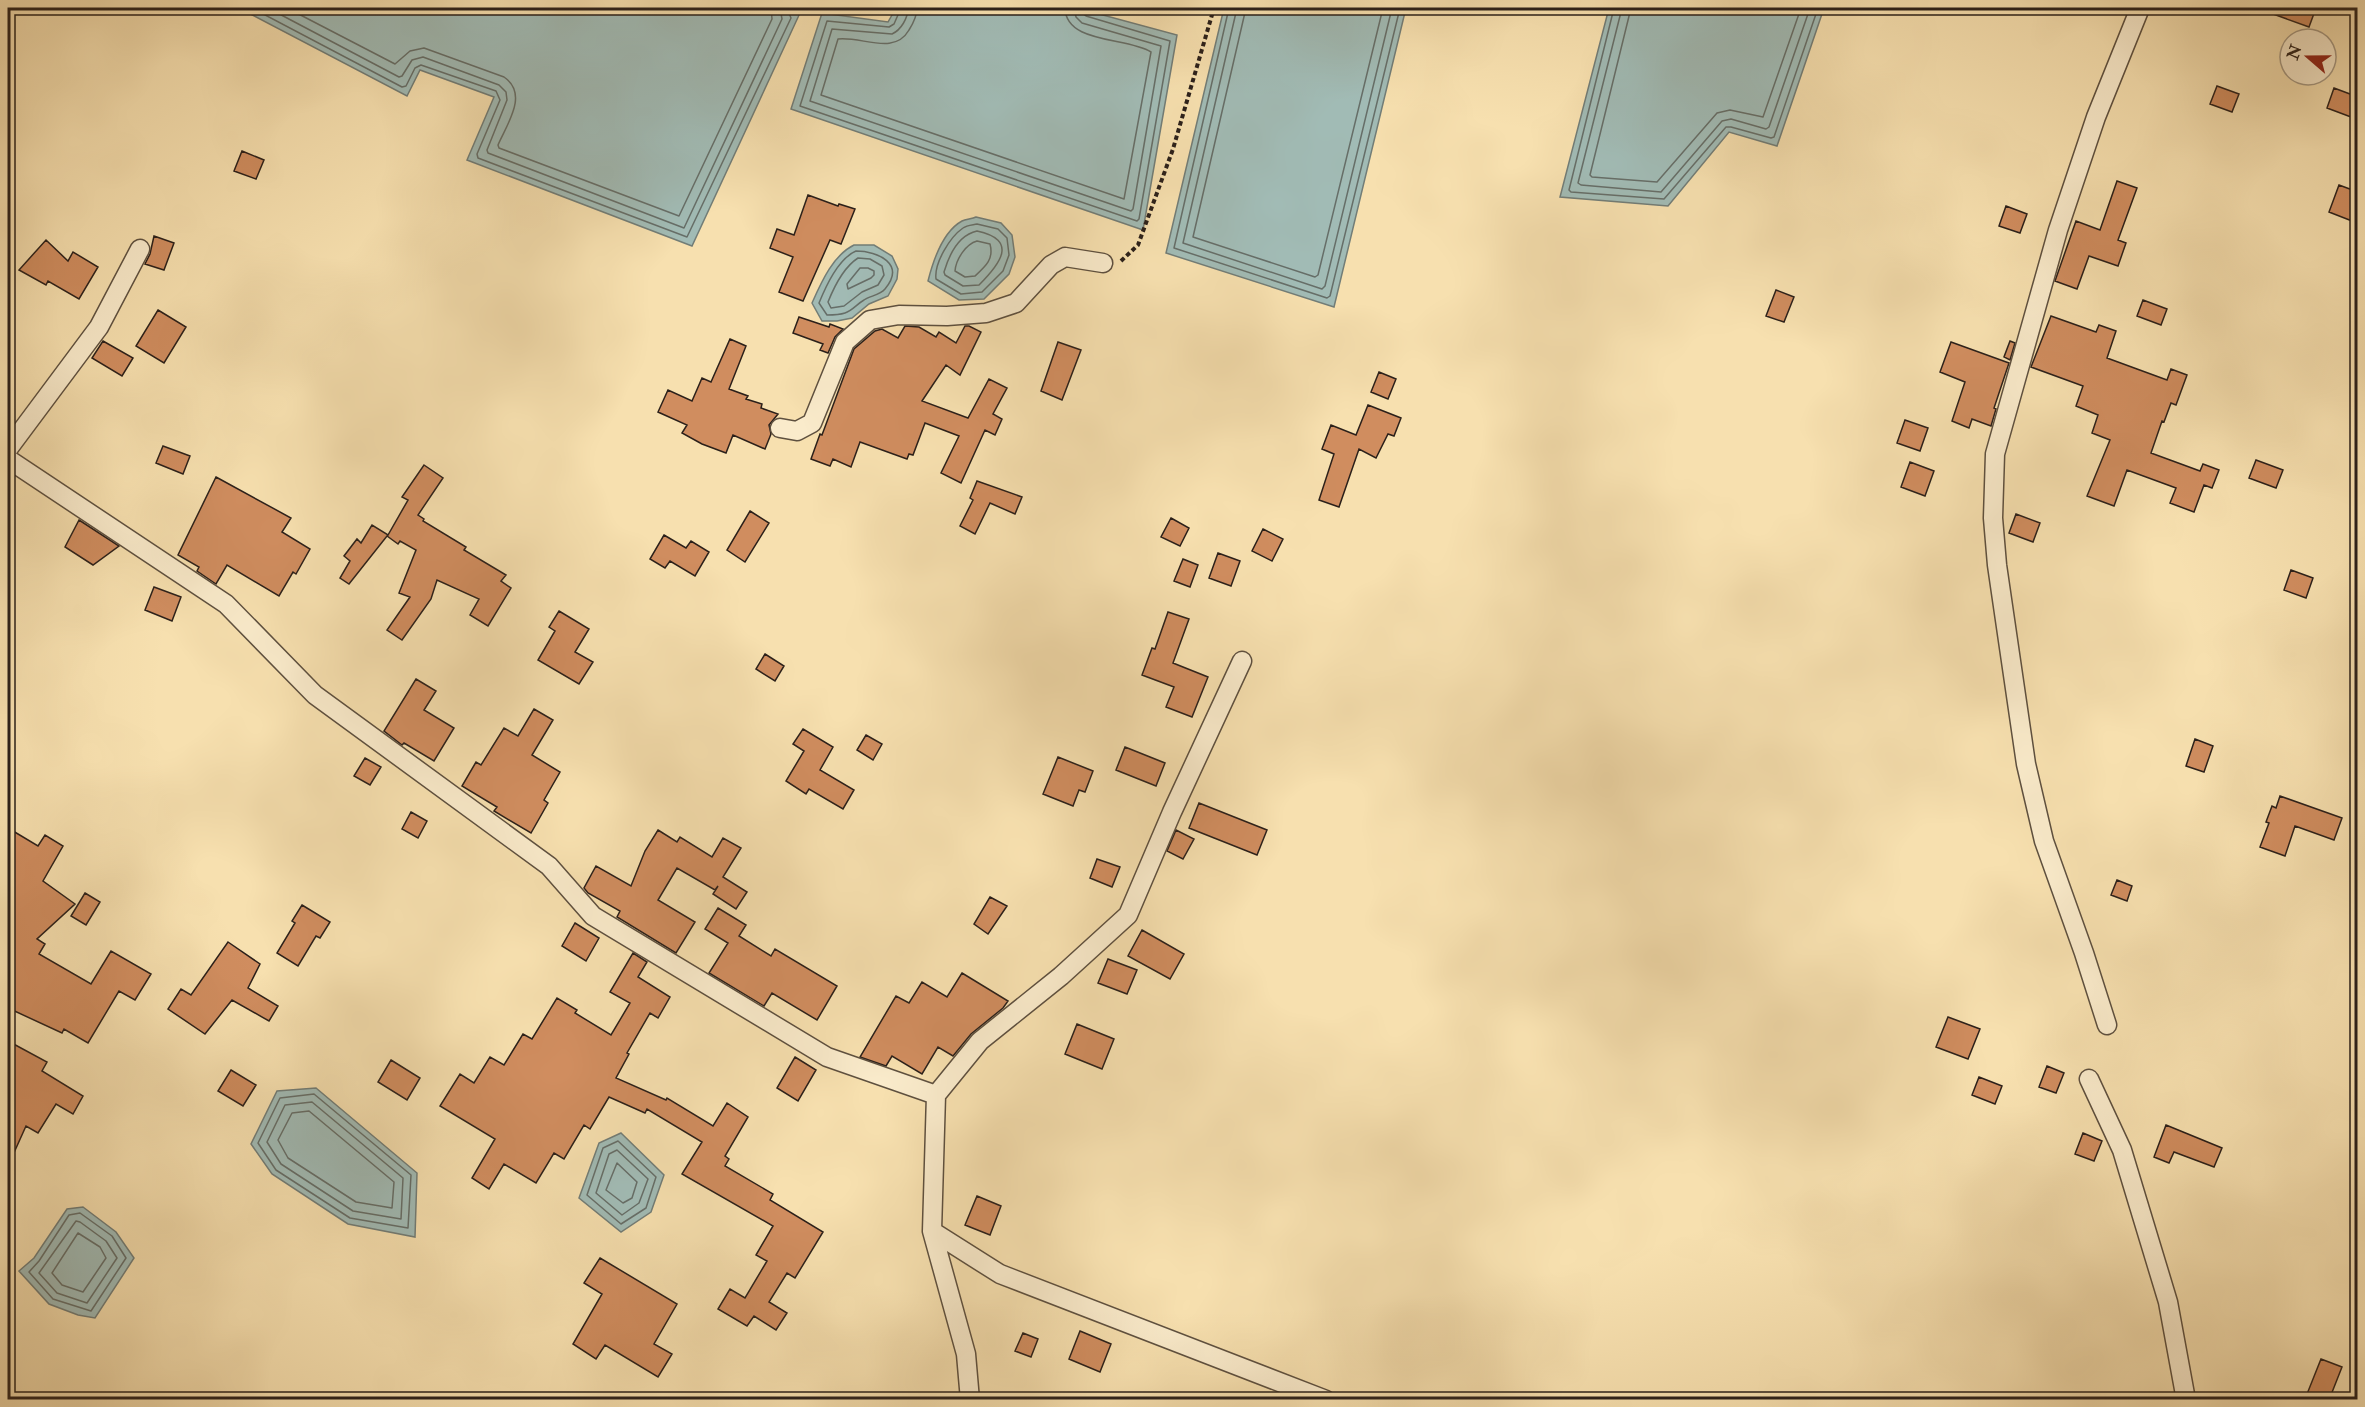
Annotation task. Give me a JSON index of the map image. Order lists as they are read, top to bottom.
{
  "north": "left"
}
